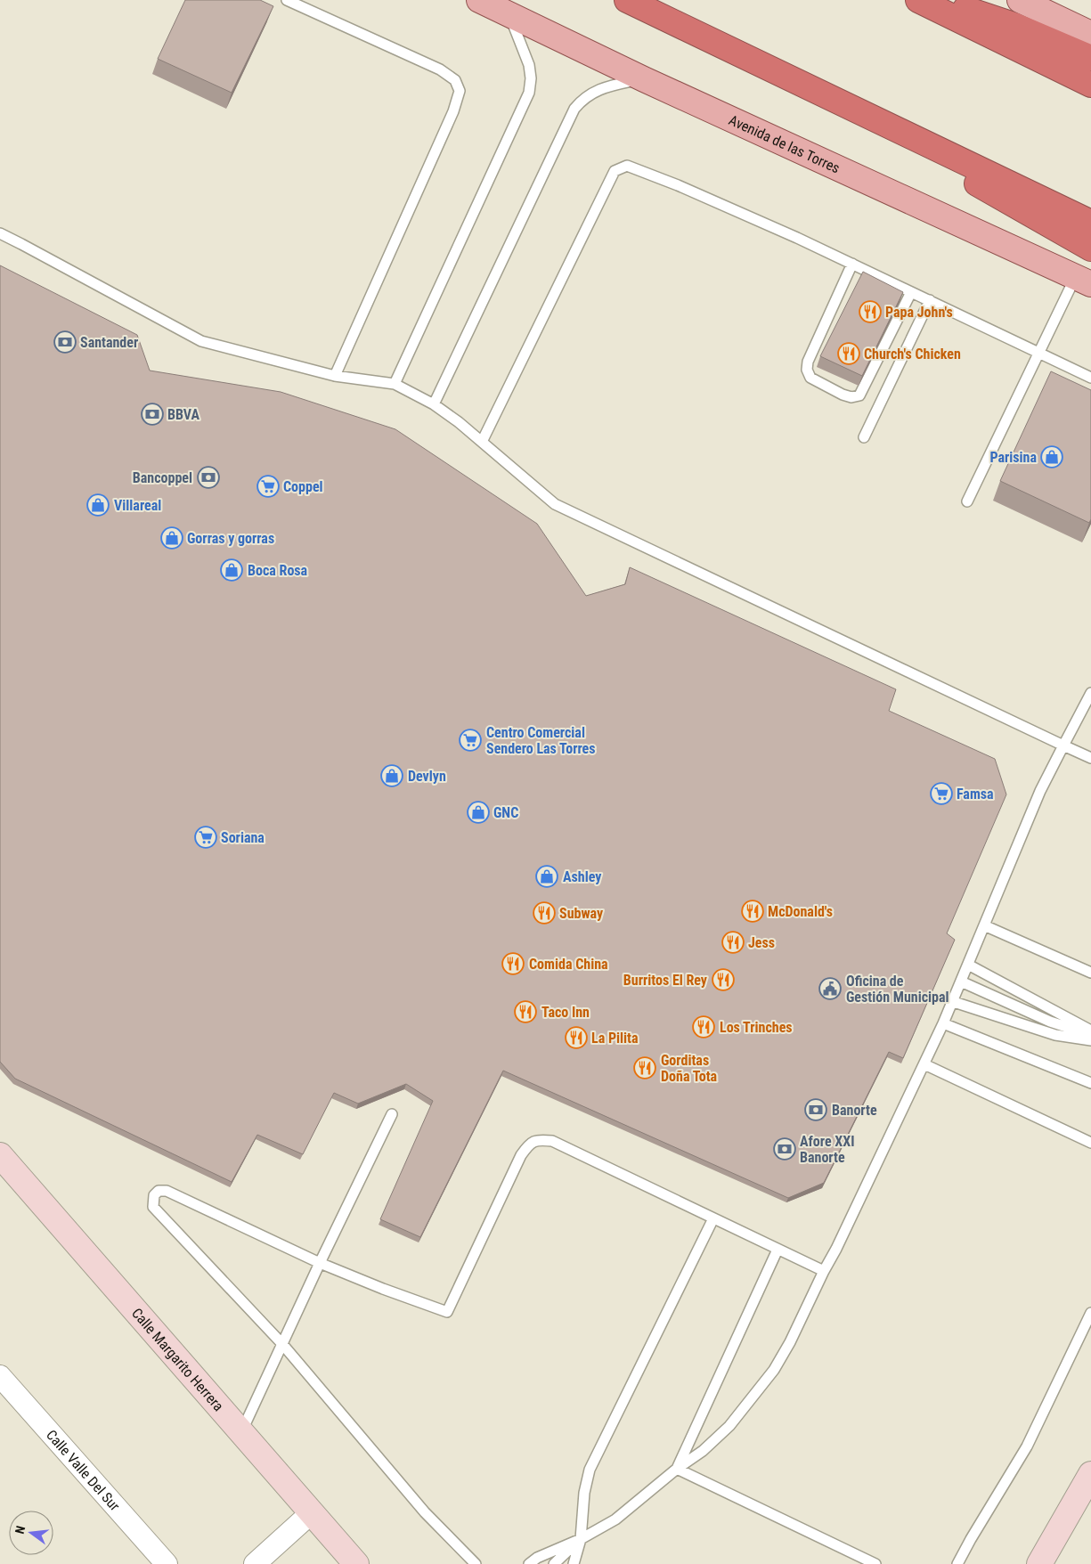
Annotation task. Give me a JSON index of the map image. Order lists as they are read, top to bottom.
{
  "streets": {
    "main road": ["Avenida de las Torres"],
    "street": ["Calle Margarito Herrera", "Calle Valle Del Sur"]
  },
  "places": {
    "restaurant": [
      "Papa John's",
      "Church's Chicken",
      "McDonald's",
      "Subway",
      "Jess",
      "Comida China",
      "Burritos El Rey",
      "Taco Inn",
      "Los Trinches",
      "La Pilita",
      "Gorditas Doña Tota"
    ],
    "bank": [
      "Santander",
      "BBVA",
      "Bancoppel",
      "Banorte",
      "Afore XXI Banorte"
    ],
    "shop": [
      "Parisina",
      "Villareal",
      "Gorras y gorras",
      "Boca Rosa",
      "Devlyn",
      "GNC",
      "Ashley"
    ],
    "supermarket": [
      "Coppel",
      "Centro Comercial Sendero Las Torres",
      "Famsa",
      "Soriana"
    ],
    "public building": ["Oficina de Gestión Municipal"]
  },
  "north": "left"
}
